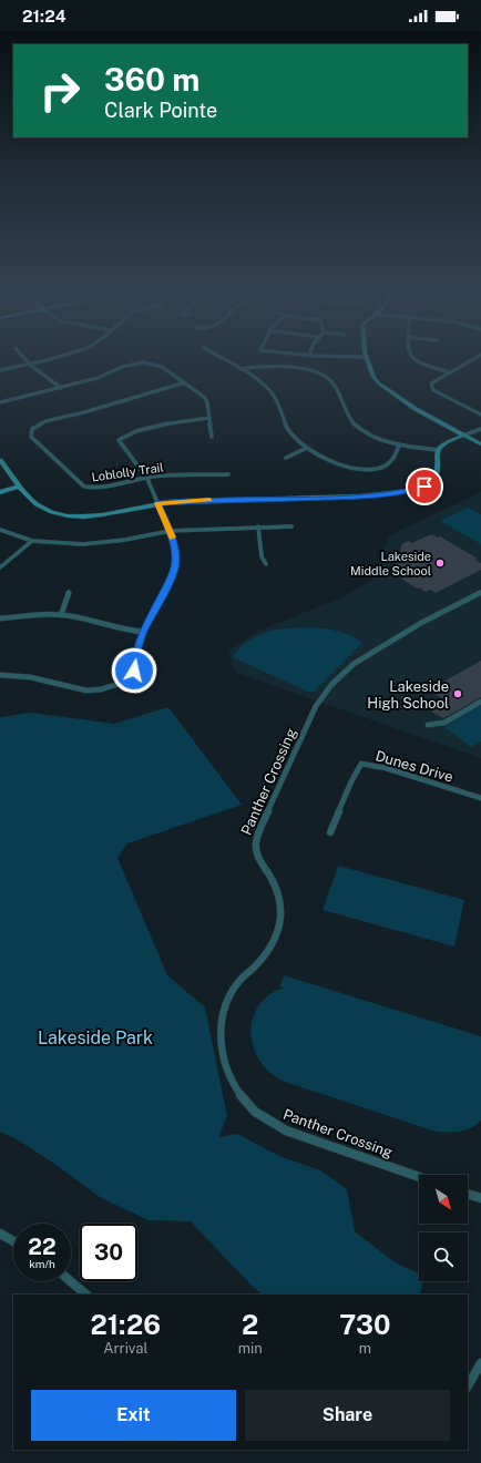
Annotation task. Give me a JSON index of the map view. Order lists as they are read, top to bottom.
{
  "streets": {
    "street": ["Loblolly Trail", "Dunes Drive", "Panther Crossing"]
  },
  "parks": ["Lakeside Park"],
  "places": ["Lakeside Middle School", "Lakeside High School"],
  "north": "bottom right",
  "page": {
    "status": "21:24",
    "turn": ["360 m", "Clark Pointe"],
    "speed": "22 km/h",
    "limit": "30",
    "eta": [
      "21:26",
      "Arrival",
      "2",
      "min",
      "730",
      "m"
    ],
    "buttons": ["Exit", "Share"]
  }
}
